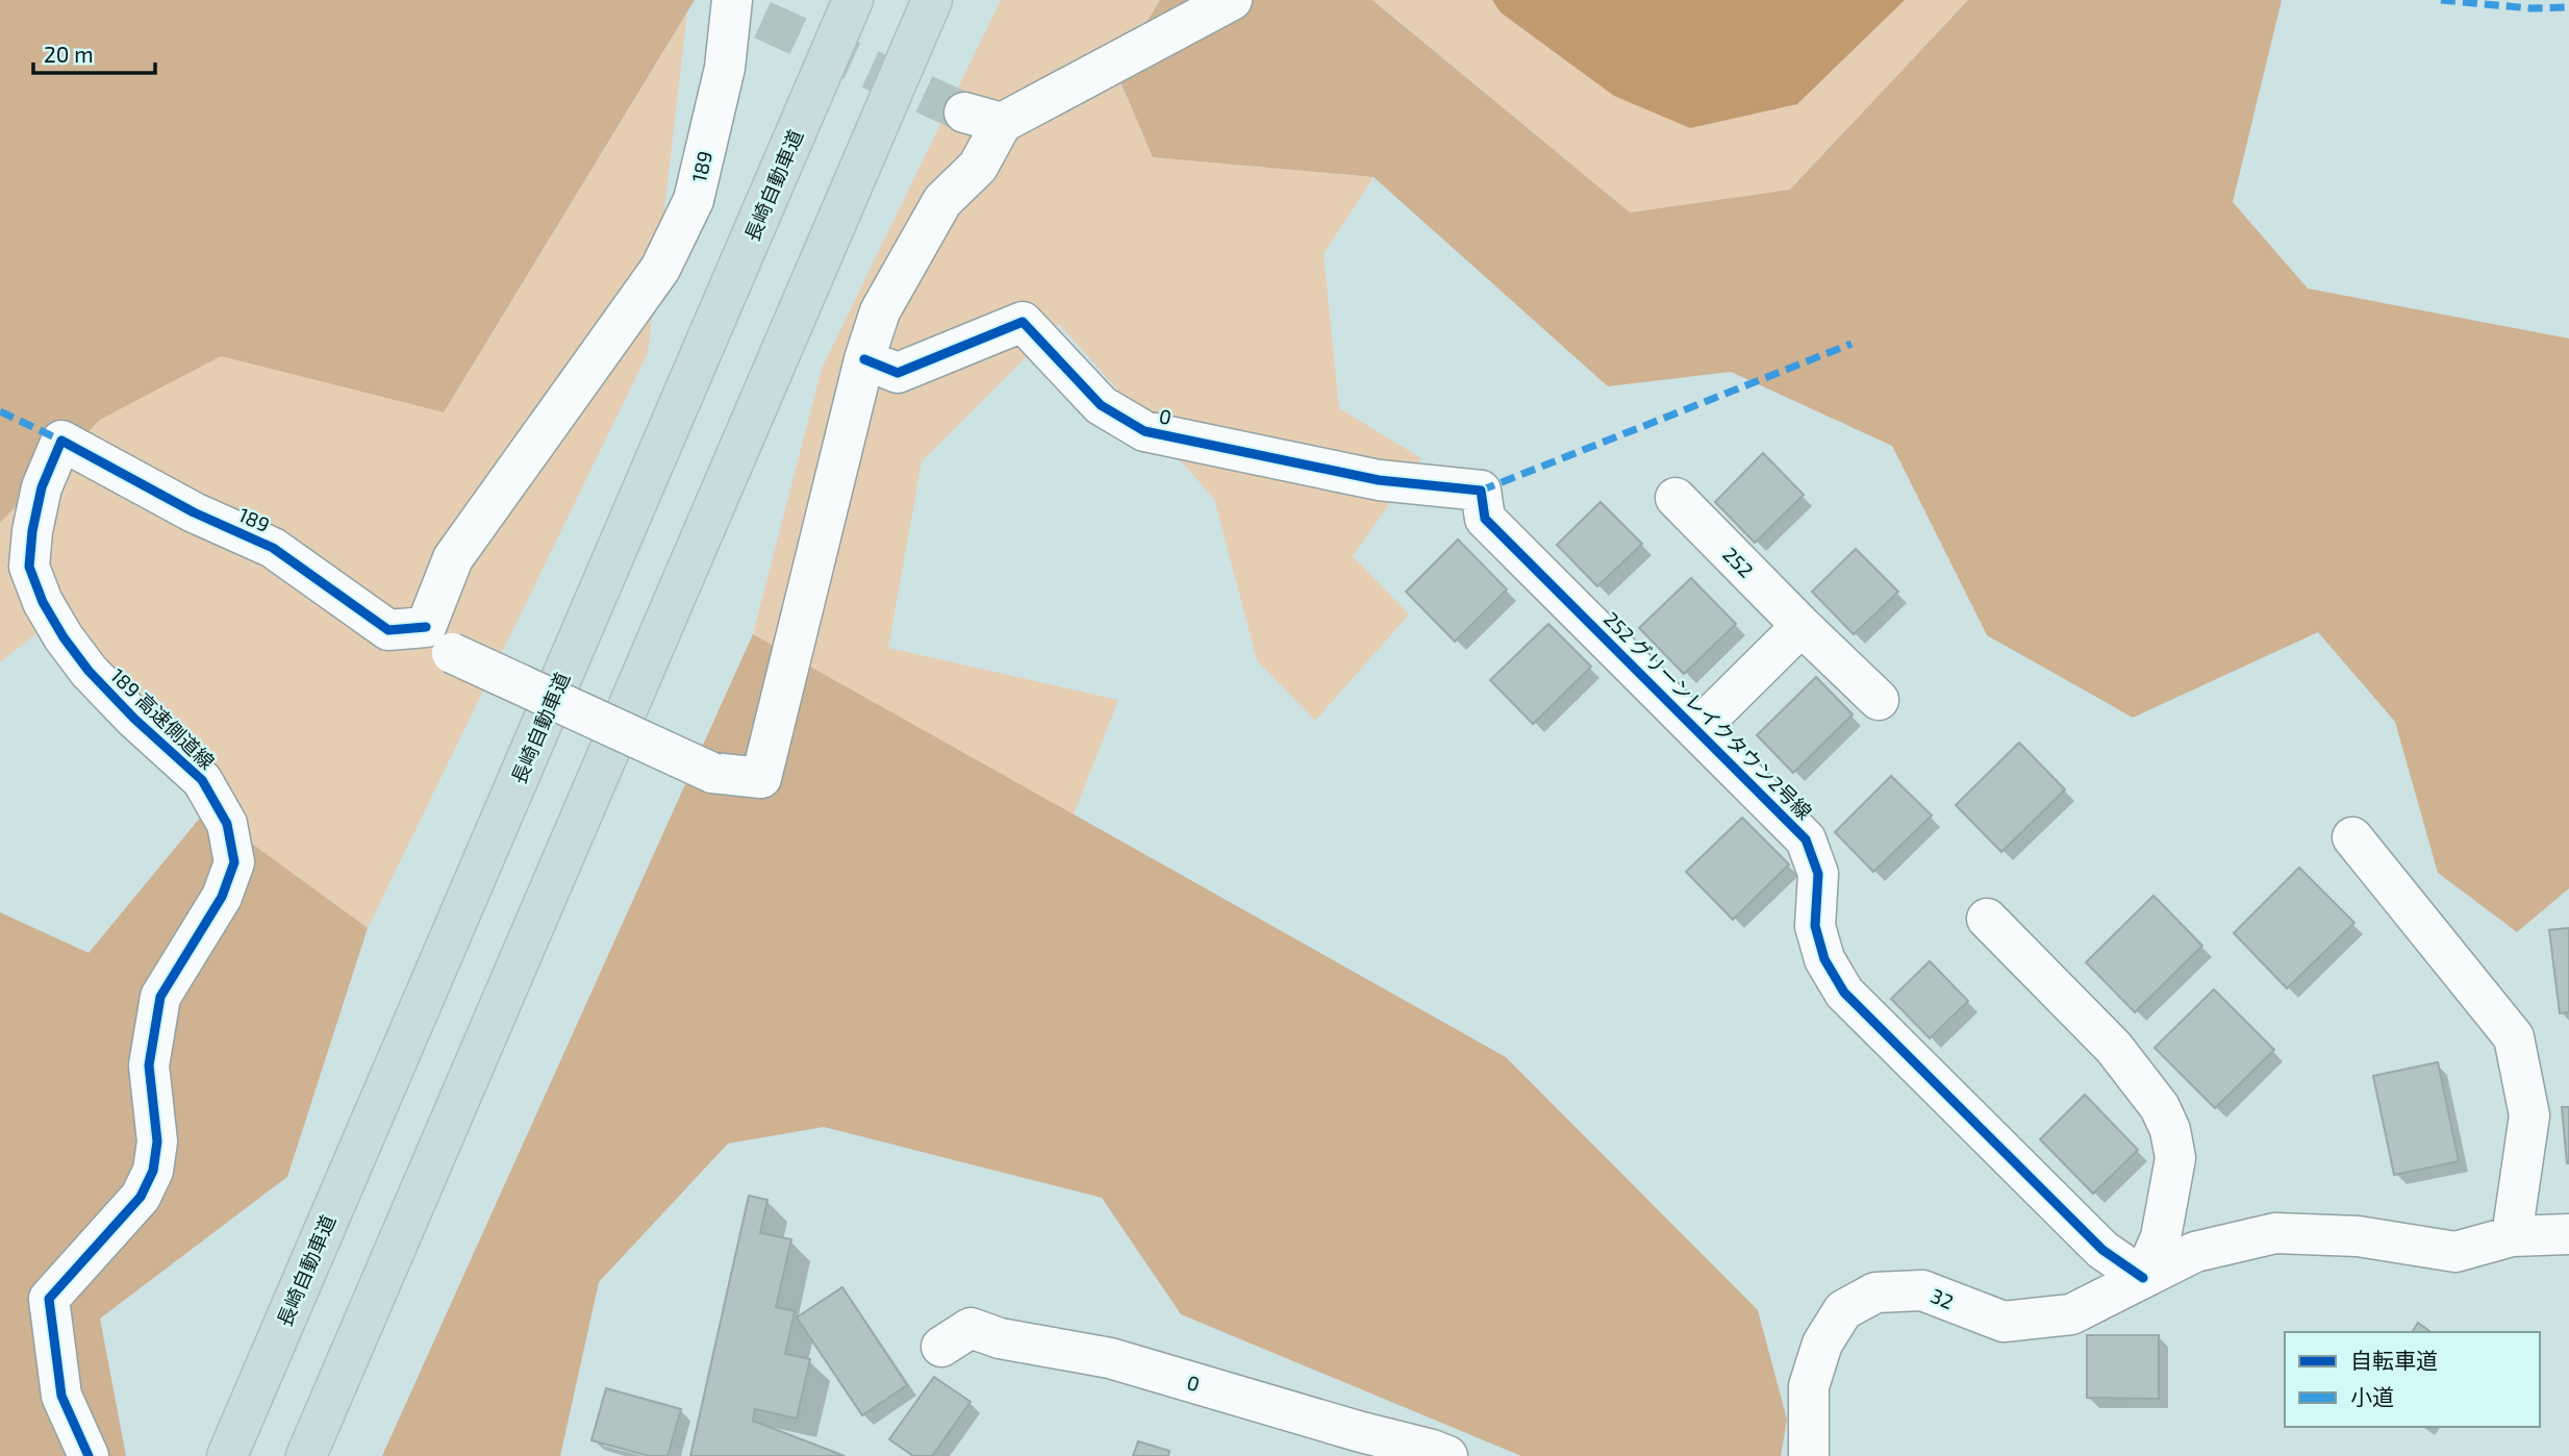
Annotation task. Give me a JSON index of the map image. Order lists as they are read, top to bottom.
{
  "streets": {
    "highway": ["長崎自動車道"],
    "street": [
      "189",
      "0",
      "252",
      "252 グリーンレイクタウン2号線",
      "189 高速側道線",
      "32"
    ]
  },
  "crossings": [
    ["189", "0"],
    ["189", "189 高速側道線"],
    ["0", "252 グリーンレイクタウン2号線"],
    ["252 グリーンレイクタウン2号線", "32"]
  ],
  "legend": ["自転車道", "小道"],
  "scale_bar": "20 m"
}
